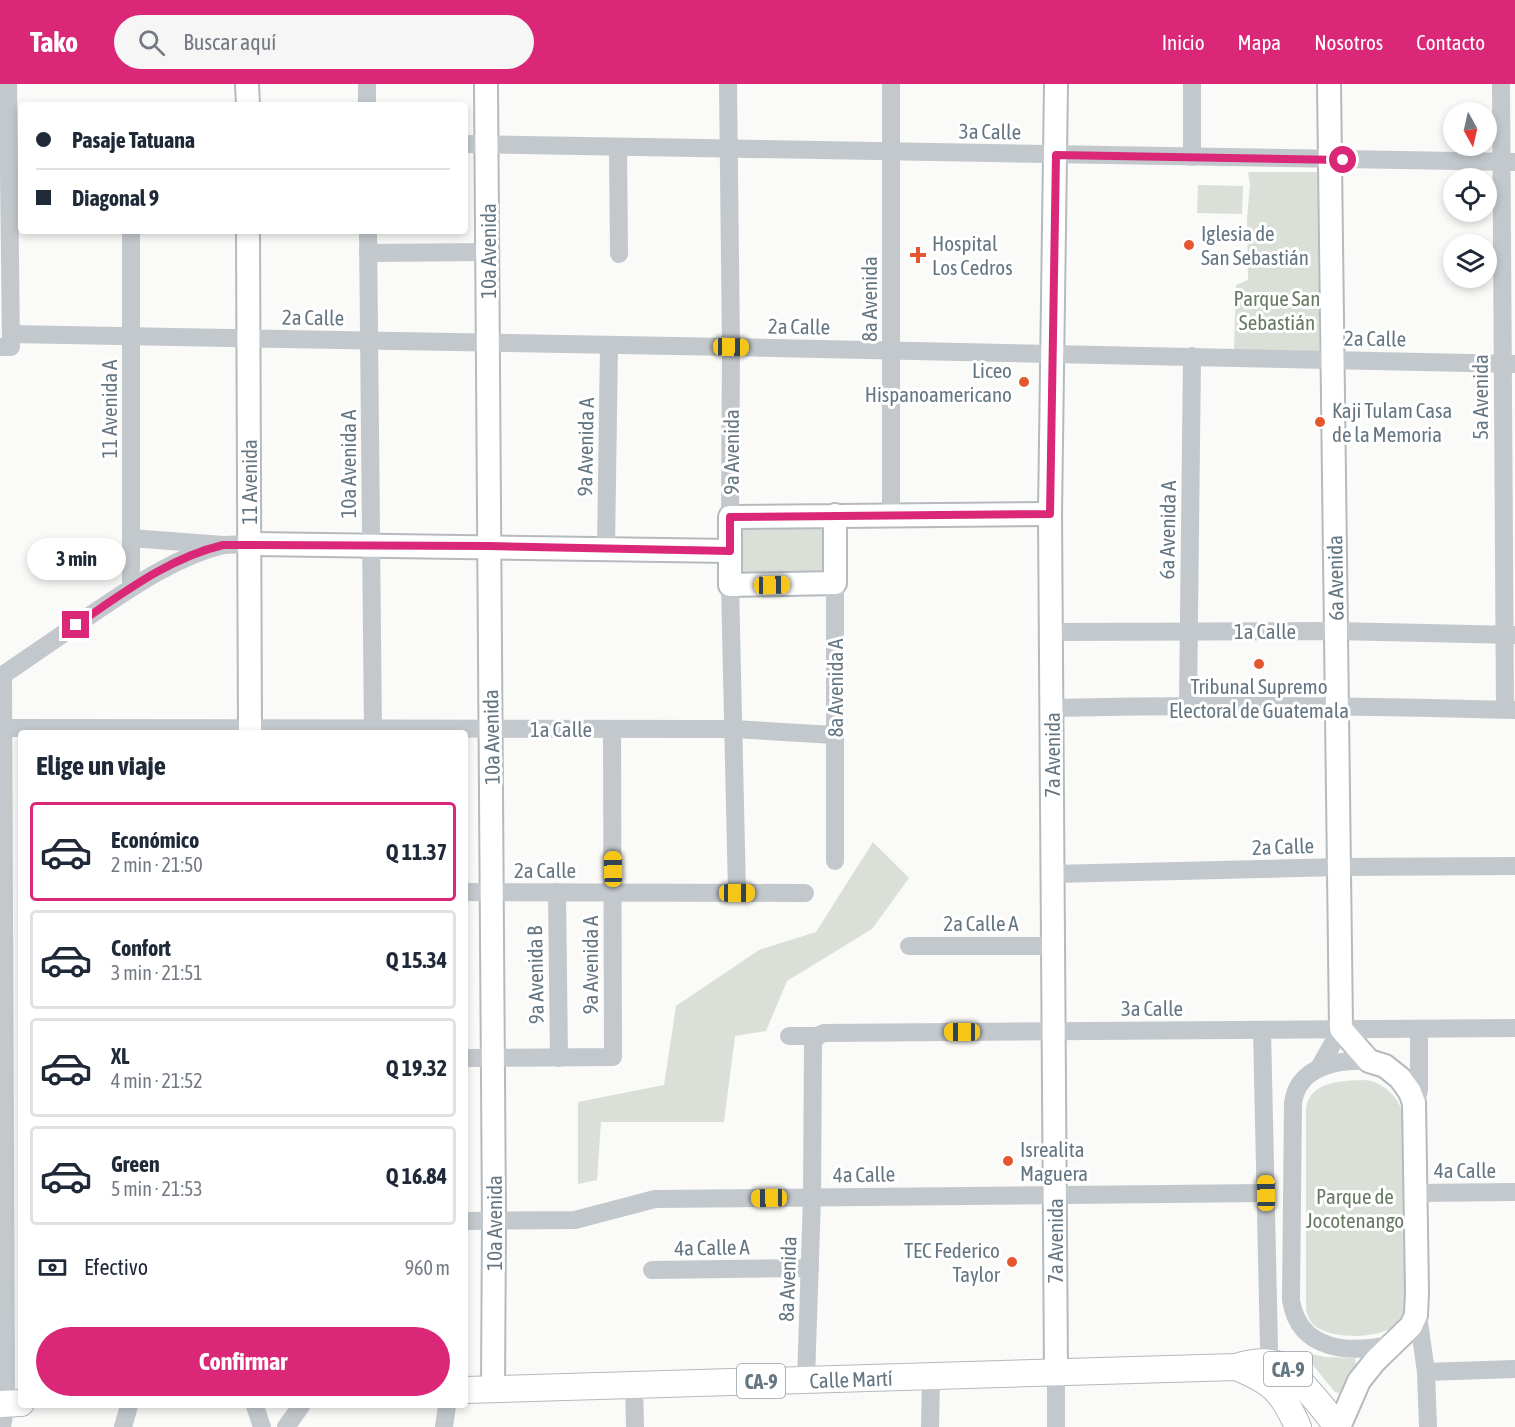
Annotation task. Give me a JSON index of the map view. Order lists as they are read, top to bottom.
{
  "streets": {
    "highway": ["CA-9", "Calle Martí"],
    "main road": [
      "10a Avenida",
      "9a Avenida",
      "11 Avenida",
      "6a Avenida",
      "8a Avenida A",
      "7a Avenida"
    ],
    "street": [
      "3a Calle",
      "8a Avenida",
      "2a Calle",
      "5a Avenida",
      "11 Avenida A",
      "9a Avenida A",
      "10a Avenida A",
      "6a Avenida A",
      "1a Calle",
      "2a Calle A",
      "9a Avenida B",
      "4a Calle",
      "4a Calle A"
    ]
  },
  "crossings": [
    ["3a Calle", "10a Avenida"],
    ["3a Calle", "8a Avenida"],
    ["3a Calle", "5a Avenida"],
    ["3a Calle", "9a Avenida"],
    ["3a Calle", "6a Avenida"],
    ["3a Calle", "7a Avenida"],
    ["10a Avenida", "2a Calle"],
    ["10a Avenida", "1a Calle"],
    ["10a Avenida", "4a Calle"],
    ["10a Avenida", "Calle Martí"],
    ["8a Avenida", "2a Calle"],
    ["8a Avenida", "4a Calle"],
    ["8a Avenida", "4a Calle A"],
    ["8a Avenida", "Calle Martí"],
    ["2a Calle", "5a Avenida"],
    ["2a Calle", "11 Avenida A"],
    ["2a Calle", "9a Avenida A"],
    ["2a Calle", "9a Avenida"],
    ["2a Calle", "10a Avenida A"],
    ["2a Calle", "11 Avenida"],
    ["2a Calle", "6a Avenida A"],
    ["2a Calle", "6a Avenida"],
    ["2a Calle", "7a Avenida"],
    ["2a Calle", "9a Avenida B"],
    ["5a Avenida", "1a Calle"],
    ["9a Avenida A", "1a Calle"],
    ["9a Avenida A", "9a Avenida B"],
    ["9a Avenida", "1a Calle"],
    ["6a Avenida A", "1a Calle"],
    ["6a Avenida", "1a Calle"],
    ["1a Calle", "8a Avenida A"],
    ["1a Calle", "7a Avenida"],
    ["7a Avenida", "2a Calle A"],
    ["7a Avenida", "4a Calle"],
    ["7a Avenida", "Calle Martí"]
  ],
  "parks": ["Parque San Sebastián", "Parque de Jocotenango"],
  "places": {
    "other": [
      "Iglesia de San Sebastián",
      "Liceo Hispanoamericano",
      "Kaji Tulam Casa de la Memoria",
      "Tribunal Supremo Electoral de Guatemala",
      "Isrealita Maguera",
      "TEC Federico Taylor"
    ],
    "health": ["Hospital Los Cedros"]
  },
  "north": "bottom",
  "page": {
    "header": "Tako",
    "search": "Buscar aquí",
    "nav": [
      "Inicio",
      "Mapa",
      "Nosotros",
      "Contacto"
    ],
    "banner": ["Pasaje Tatuana", "Diagonal 9"],
    "bubble": "3 min",
    "heading": "Elige un viaje",
    "list": [
      {
        "name": "Económico",
        "note": "2 min · 21:50",
        "value": "Q 11.37"
      },
      {
        "name": "Confort",
        "note": "3 min · 21:51",
        "value": "Q 15.34"
      },
      {
        "name": "XL",
        "note": "4 min · 21:52",
        "value": "Q 19.32"
      },
      {
        "name": "Green",
        "note": "5 min · 21:53",
        "value": "Q 16.84"
      }
    ],
    "pay": ["Efectivo", "960 m"],
    "buttons": "Confirmar"
  }
}
